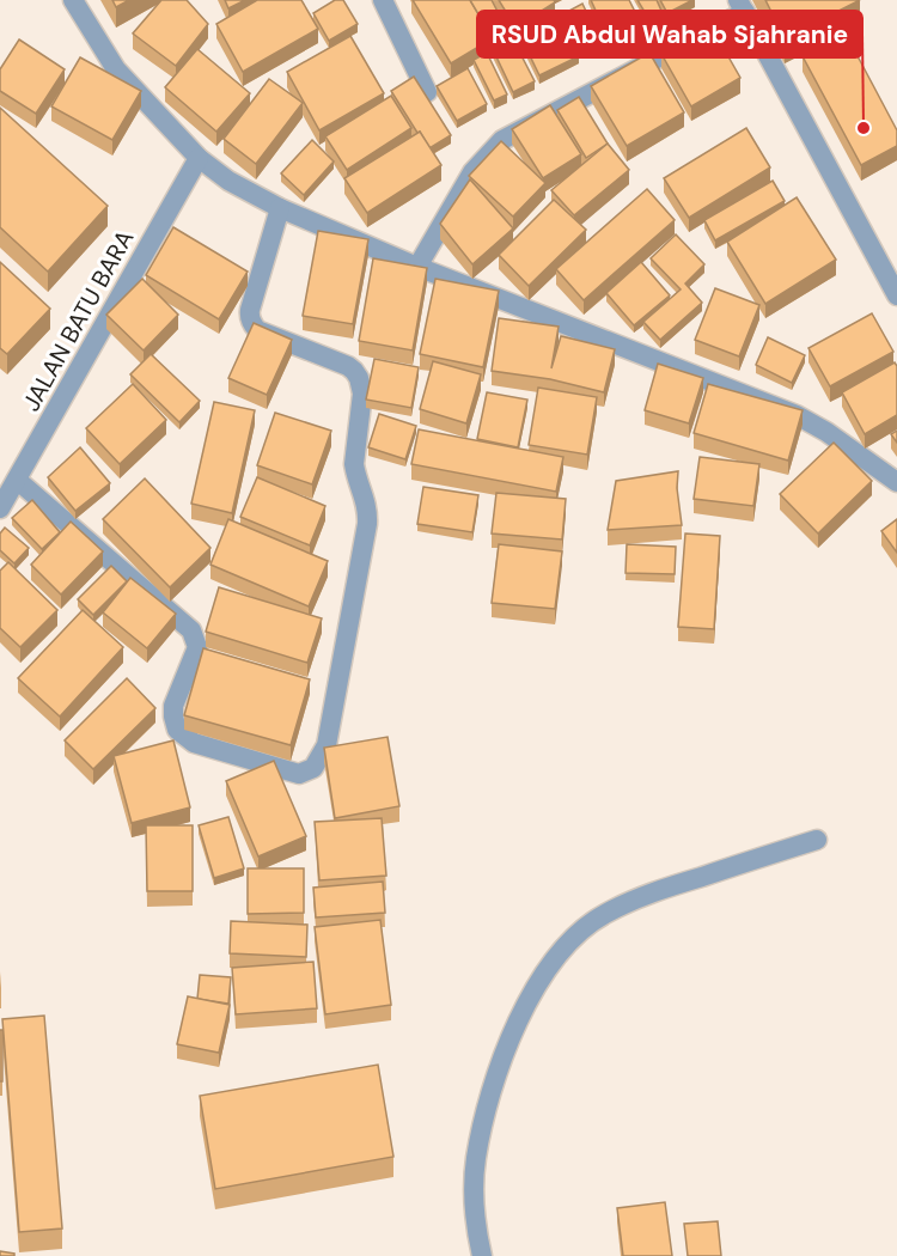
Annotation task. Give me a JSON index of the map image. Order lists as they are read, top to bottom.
{
  "streets": {
    "street": ["JALAN BATU BARA"]
  },
  "places": ["RSUD Abdul Wahab Sjahranie"]
}
